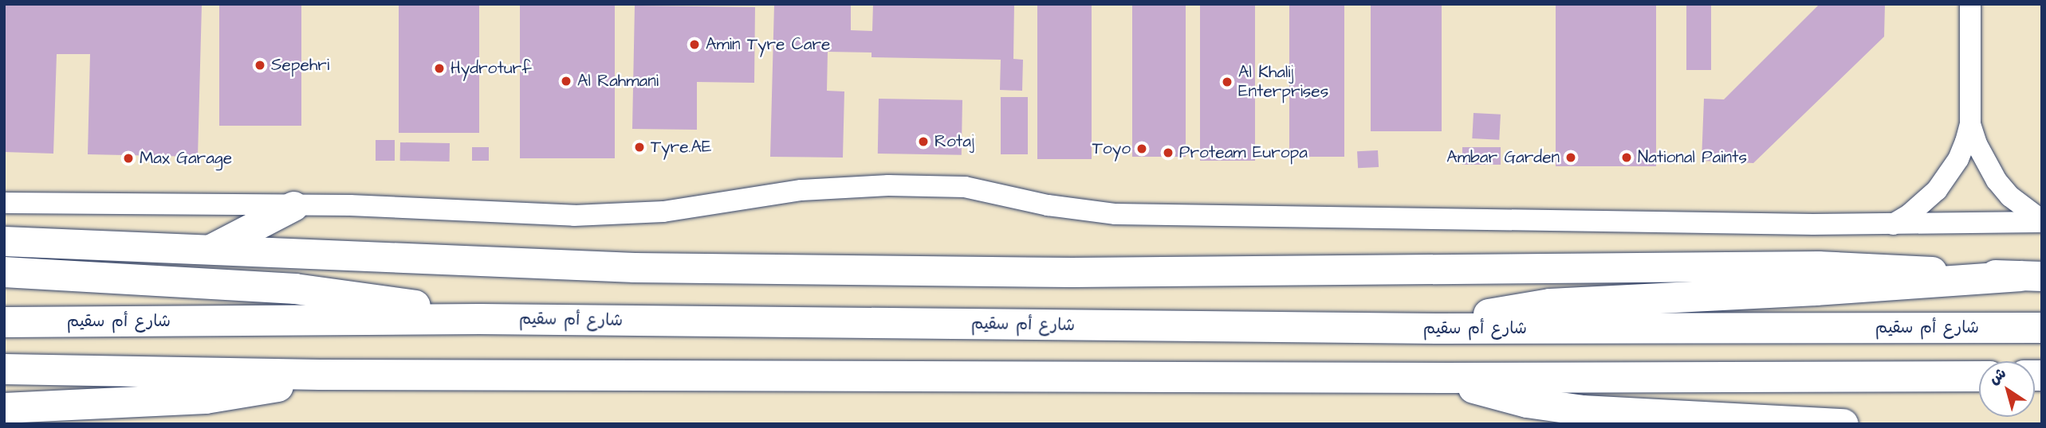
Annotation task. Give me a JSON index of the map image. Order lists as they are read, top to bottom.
{
  "streets": {
    "main road": ["شارع أم سقيم"]
  },
  "places": [
    "Amin Tyre Care",
    "Sepehri",
    "Hydroturf",
    "Al Rahmani",
    "Al Khalij Enterprises",
    "Rotaj",
    "Tyre.AE",
    "Toyo",
    "Proteam Europa",
    "Ambar Garden",
    "National Paints",
    "Max Garage"
  ],
  "north": "top left"
}
